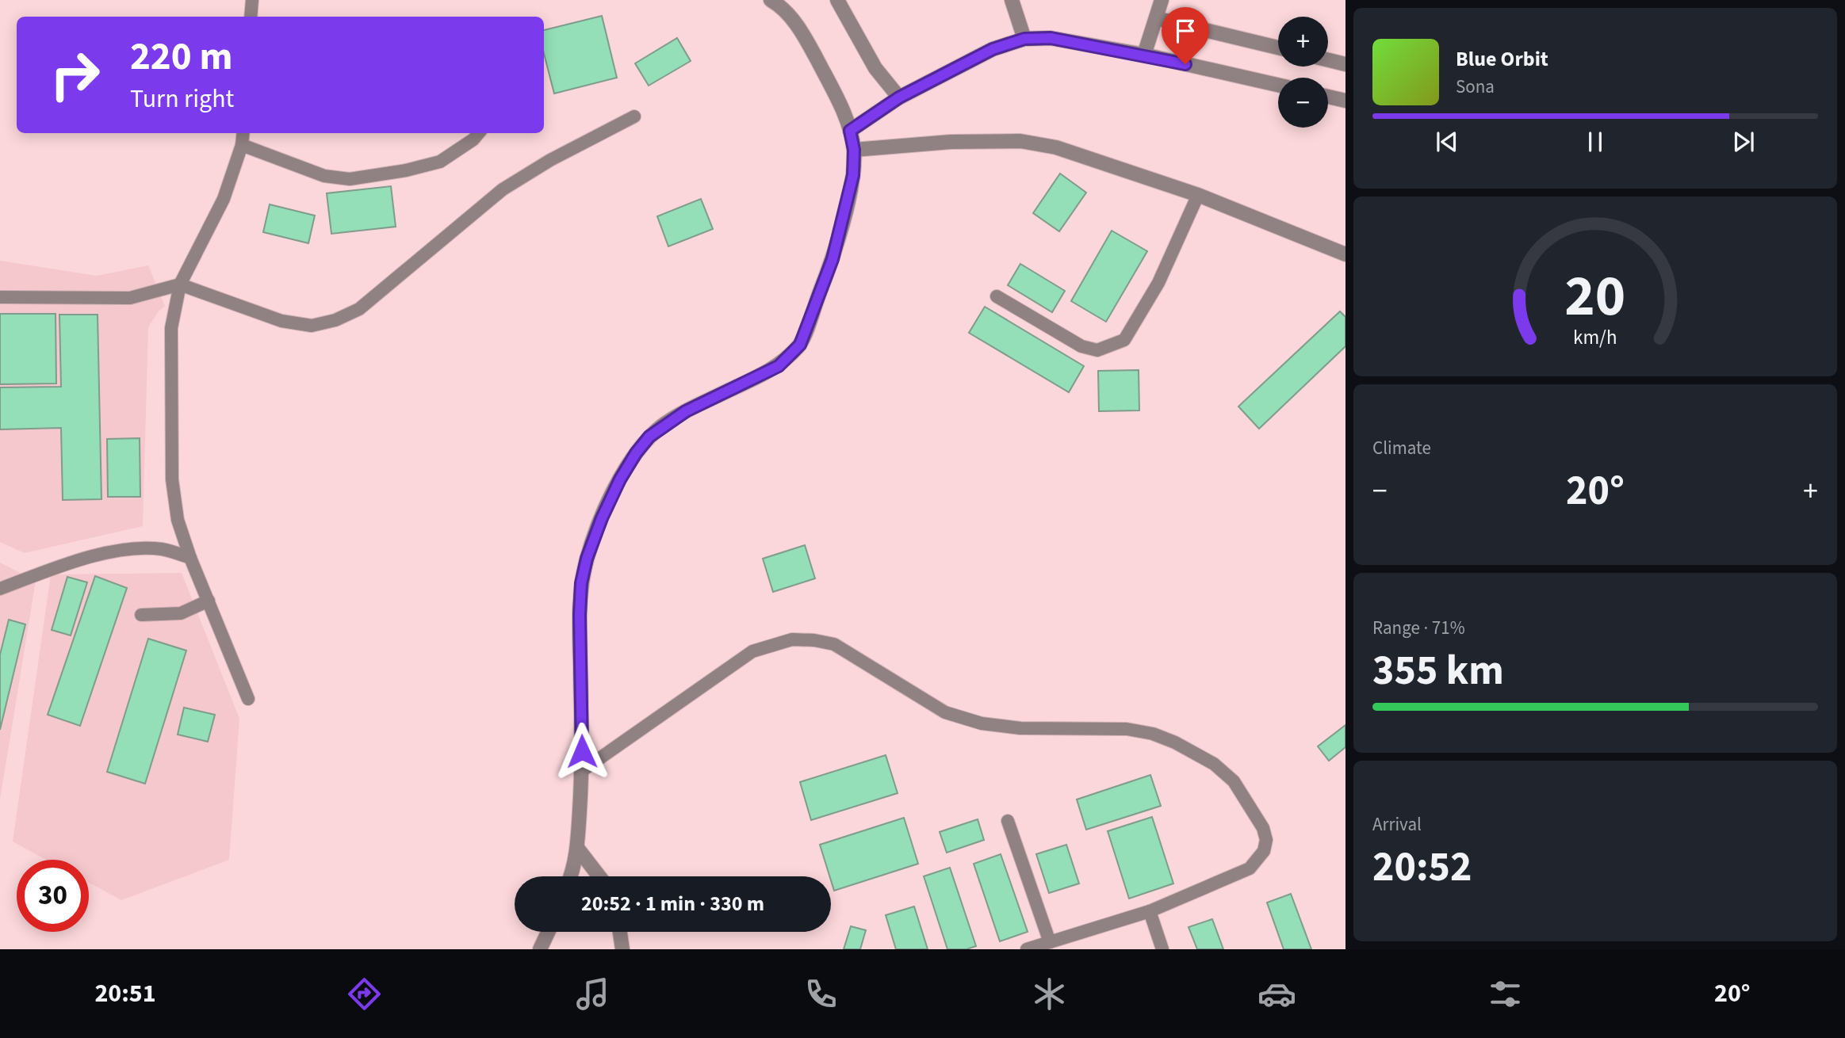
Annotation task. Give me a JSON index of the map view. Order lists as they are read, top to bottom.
{
  "page": {
    "map_buttons": ["+", "−"],
    "turn": ["220 m", "Turn right"],
    "song": ["Blue Orbit", "Sona"],
    "tile": [
      "Climate",
      ["Range · 71%", "355 km"],
      ["Arrival", "20:52"]
    ],
    "heat": ["−", "20°", "+"],
    "limit": "30",
    "trip": "20:52 · 1 min · 330 m",
    "tabs": ["20:51", "20°"],
    "gauge": ["20", "km/h"]
  }
}
